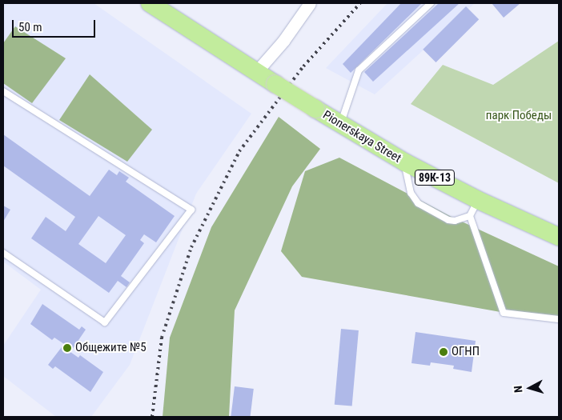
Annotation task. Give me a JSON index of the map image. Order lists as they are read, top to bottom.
{
  "streets": {
    "main road": ["Pionerskaya Street", "89К-13"]
  },
  "crossings": [
    ["Pionerskaya Street", "89К-13"]
  ],
  "parks": ["парк Победы"],
  "places": ["Общежите №5", "ОГНП"],
  "scale_bar": "50 m",
  "north": "left"
}
